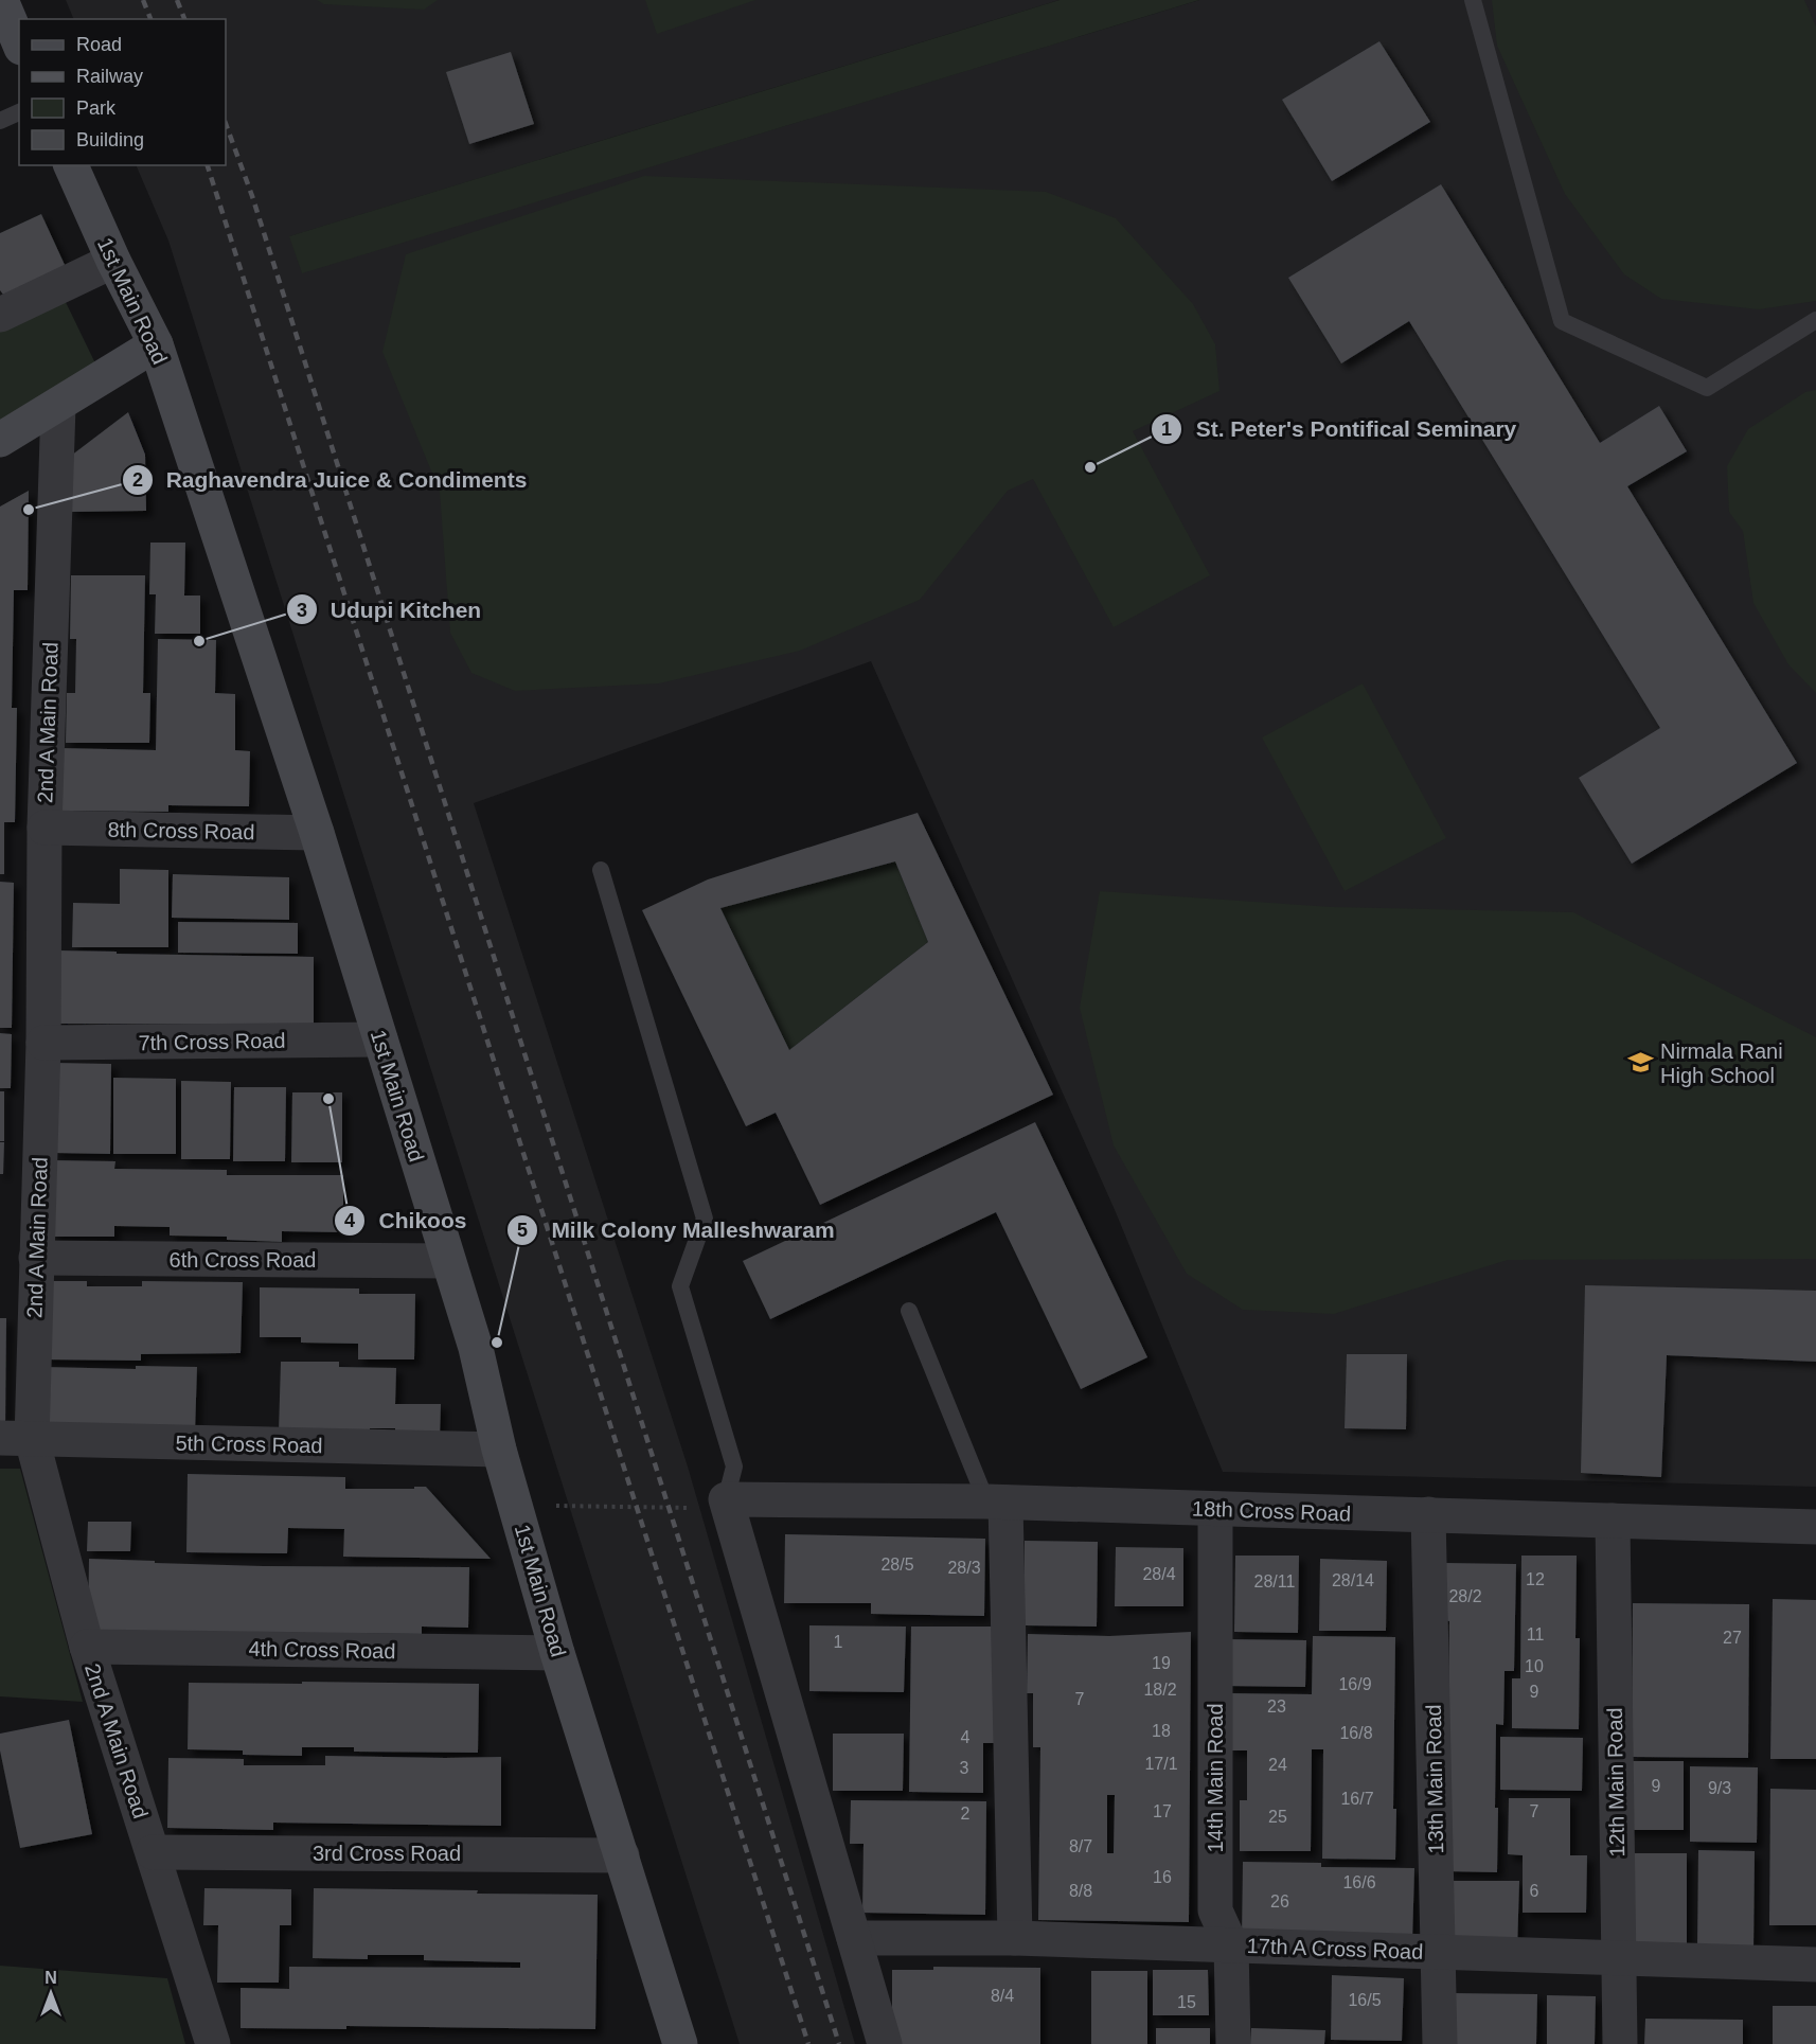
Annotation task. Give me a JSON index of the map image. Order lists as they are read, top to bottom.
{
  "streets": {
    "main road": ["1st Main Road"],
    "street": [
      "2nd A Main Road",
      "8th Cross Road",
      "7th Cross Road",
      "6th Cross Road",
      "5th Cross Road",
      "18th Cross Road",
      "4th Cross Road",
      "14th Main Road",
      "13th Main Road",
      "12th Main Road",
      "3rd Cross Road",
      "17th A Cross Road"
    ]
  },
  "crossings": [
    ["1st Main Road", "8th Cross Road"],
    ["1st Main Road", "7th Cross Road"],
    ["1st Main Road", "6th Cross Road"],
    ["1st Main Road", "5th Cross Road"],
    ["1st Main Road", "4th Cross Road"],
    ["1st Main Road", "3rd Cross Road"],
    ["2nd A Main Road", "8th Cross Road"],
    ["2nd A Main Road", "7th Cross Road"],
    ["2nd A Main Road", "6th Cross Road"],
    ["2nd A Main Road", "5th Cross Road"],
    ["2nd A Main Road", "4th Cross Road"],
    ["2nd A Main Road", "3rd Cross Road"],
    ["18th Cross Road", "14th Main Road"],
    ["18th Cross Road", "13th Main Road"],
    ["18th Cross Road", "12th Main Road"],
    ["14th Main Road", "17th A Cross Road"],
    ["13th Main Road", "17th A Cross Road"],
    ["12th Main Road", "17th A Cross Road"]
  ],
  "places": {
    "other": [
      "St. Peter's Pontifical Seminary",
      "Raghavendra Juice & Condiments",
      "Udupi Kitchen",
      "Chikoos",
      "Milk Colony Malleshwaram"
    ],
    "school or university": ["Nirmala Rani High School"]
  },
  "house_numbers": [
    "28/5",
    "28/3",
    "28/4",
    "12",
    "28/14",
    "28/11",
    "28/2",
    "11",
    "27",
    "1",
    "19",
    "10",
    "16/9",
    "18/2",
    "9",
    "7",
    "23",
    "18",
    "16/8",
    "4",
    "17/1",
    "24",
    "3",
    "9",
    "9/3",
    "16/7",
    "17",
    "7",
    "2",
    "25",
    "8/7",
    "16",
    "16/6",
    "8/8",
    "6",
    "26",
    "8/4",
    "16/5",
    "15"
  ],
  "legend": [
    "Road",
    "Railway",
    "Park",
    "Building"
  ],
  "north": "top"
}
